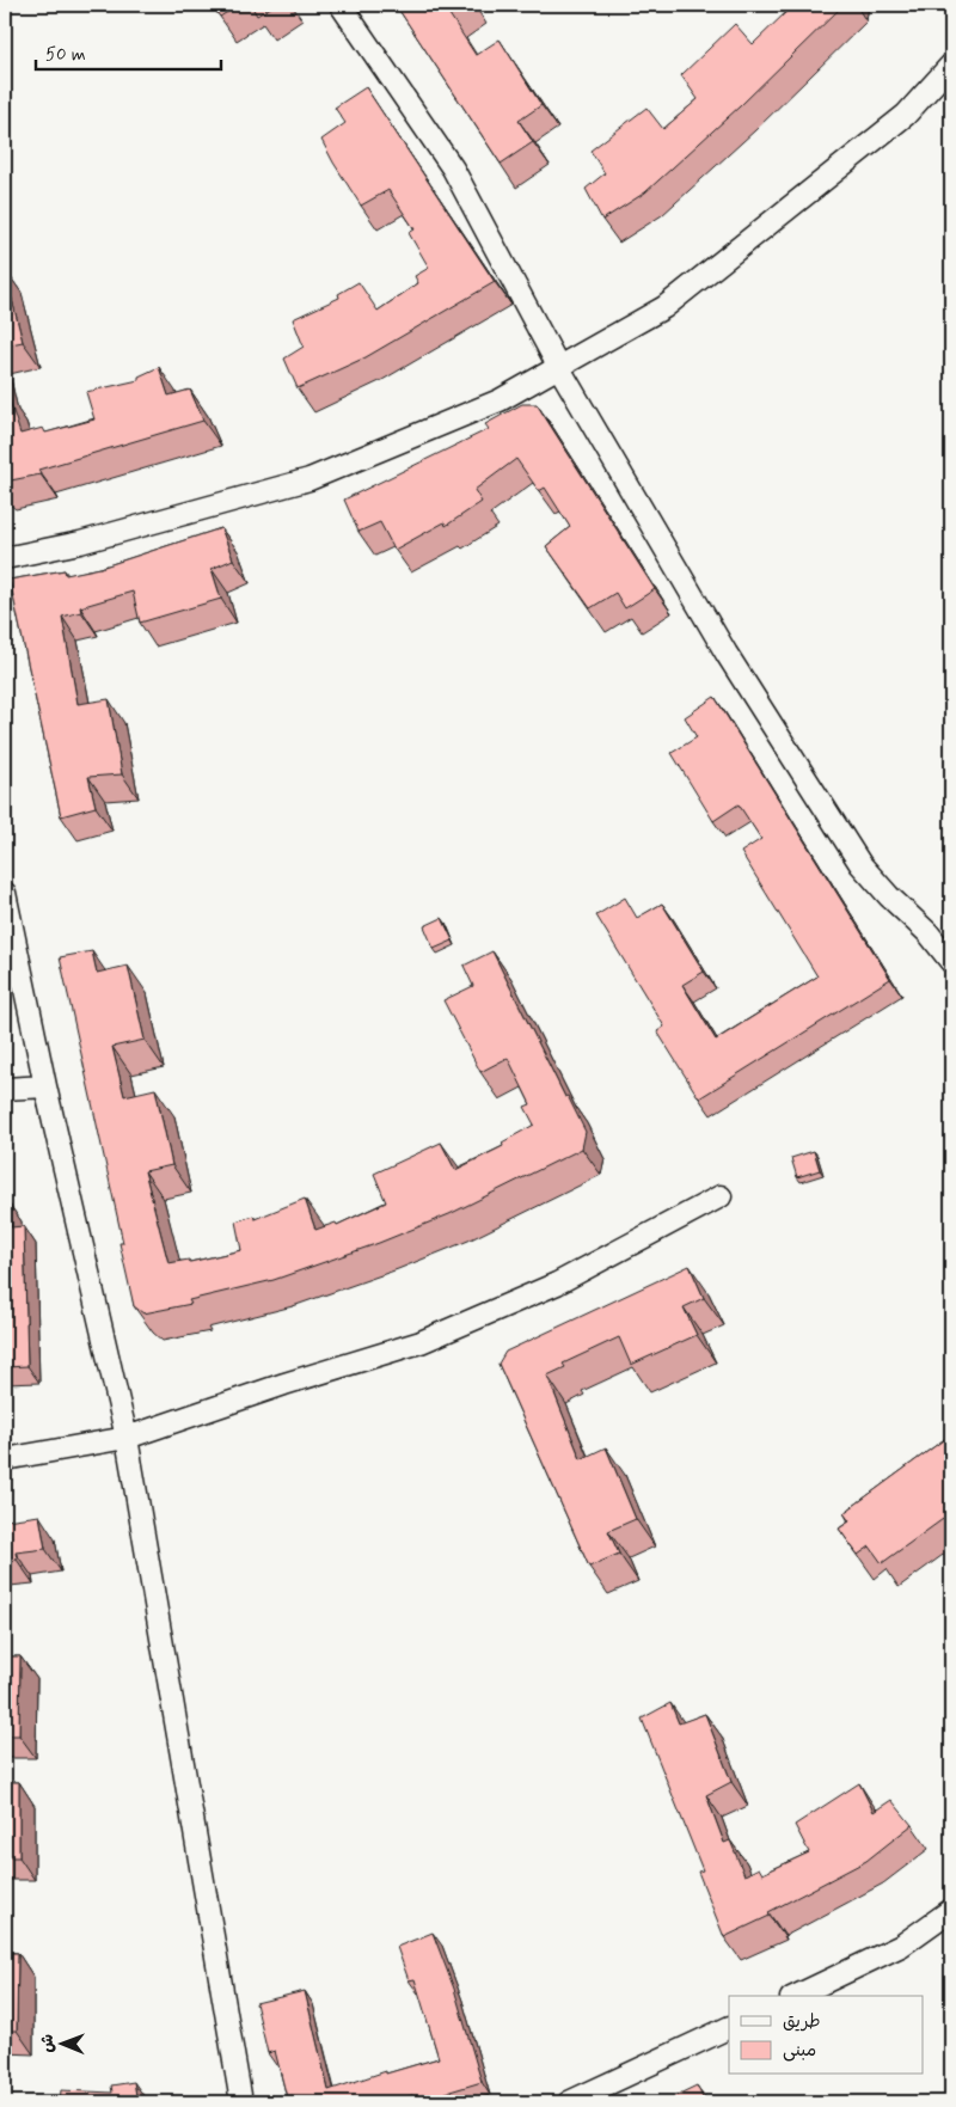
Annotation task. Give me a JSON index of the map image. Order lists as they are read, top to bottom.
{
  "legend": ["طريق", "مبنى"],
  "scale_bar": "50 m",
  "north": "left"
}
